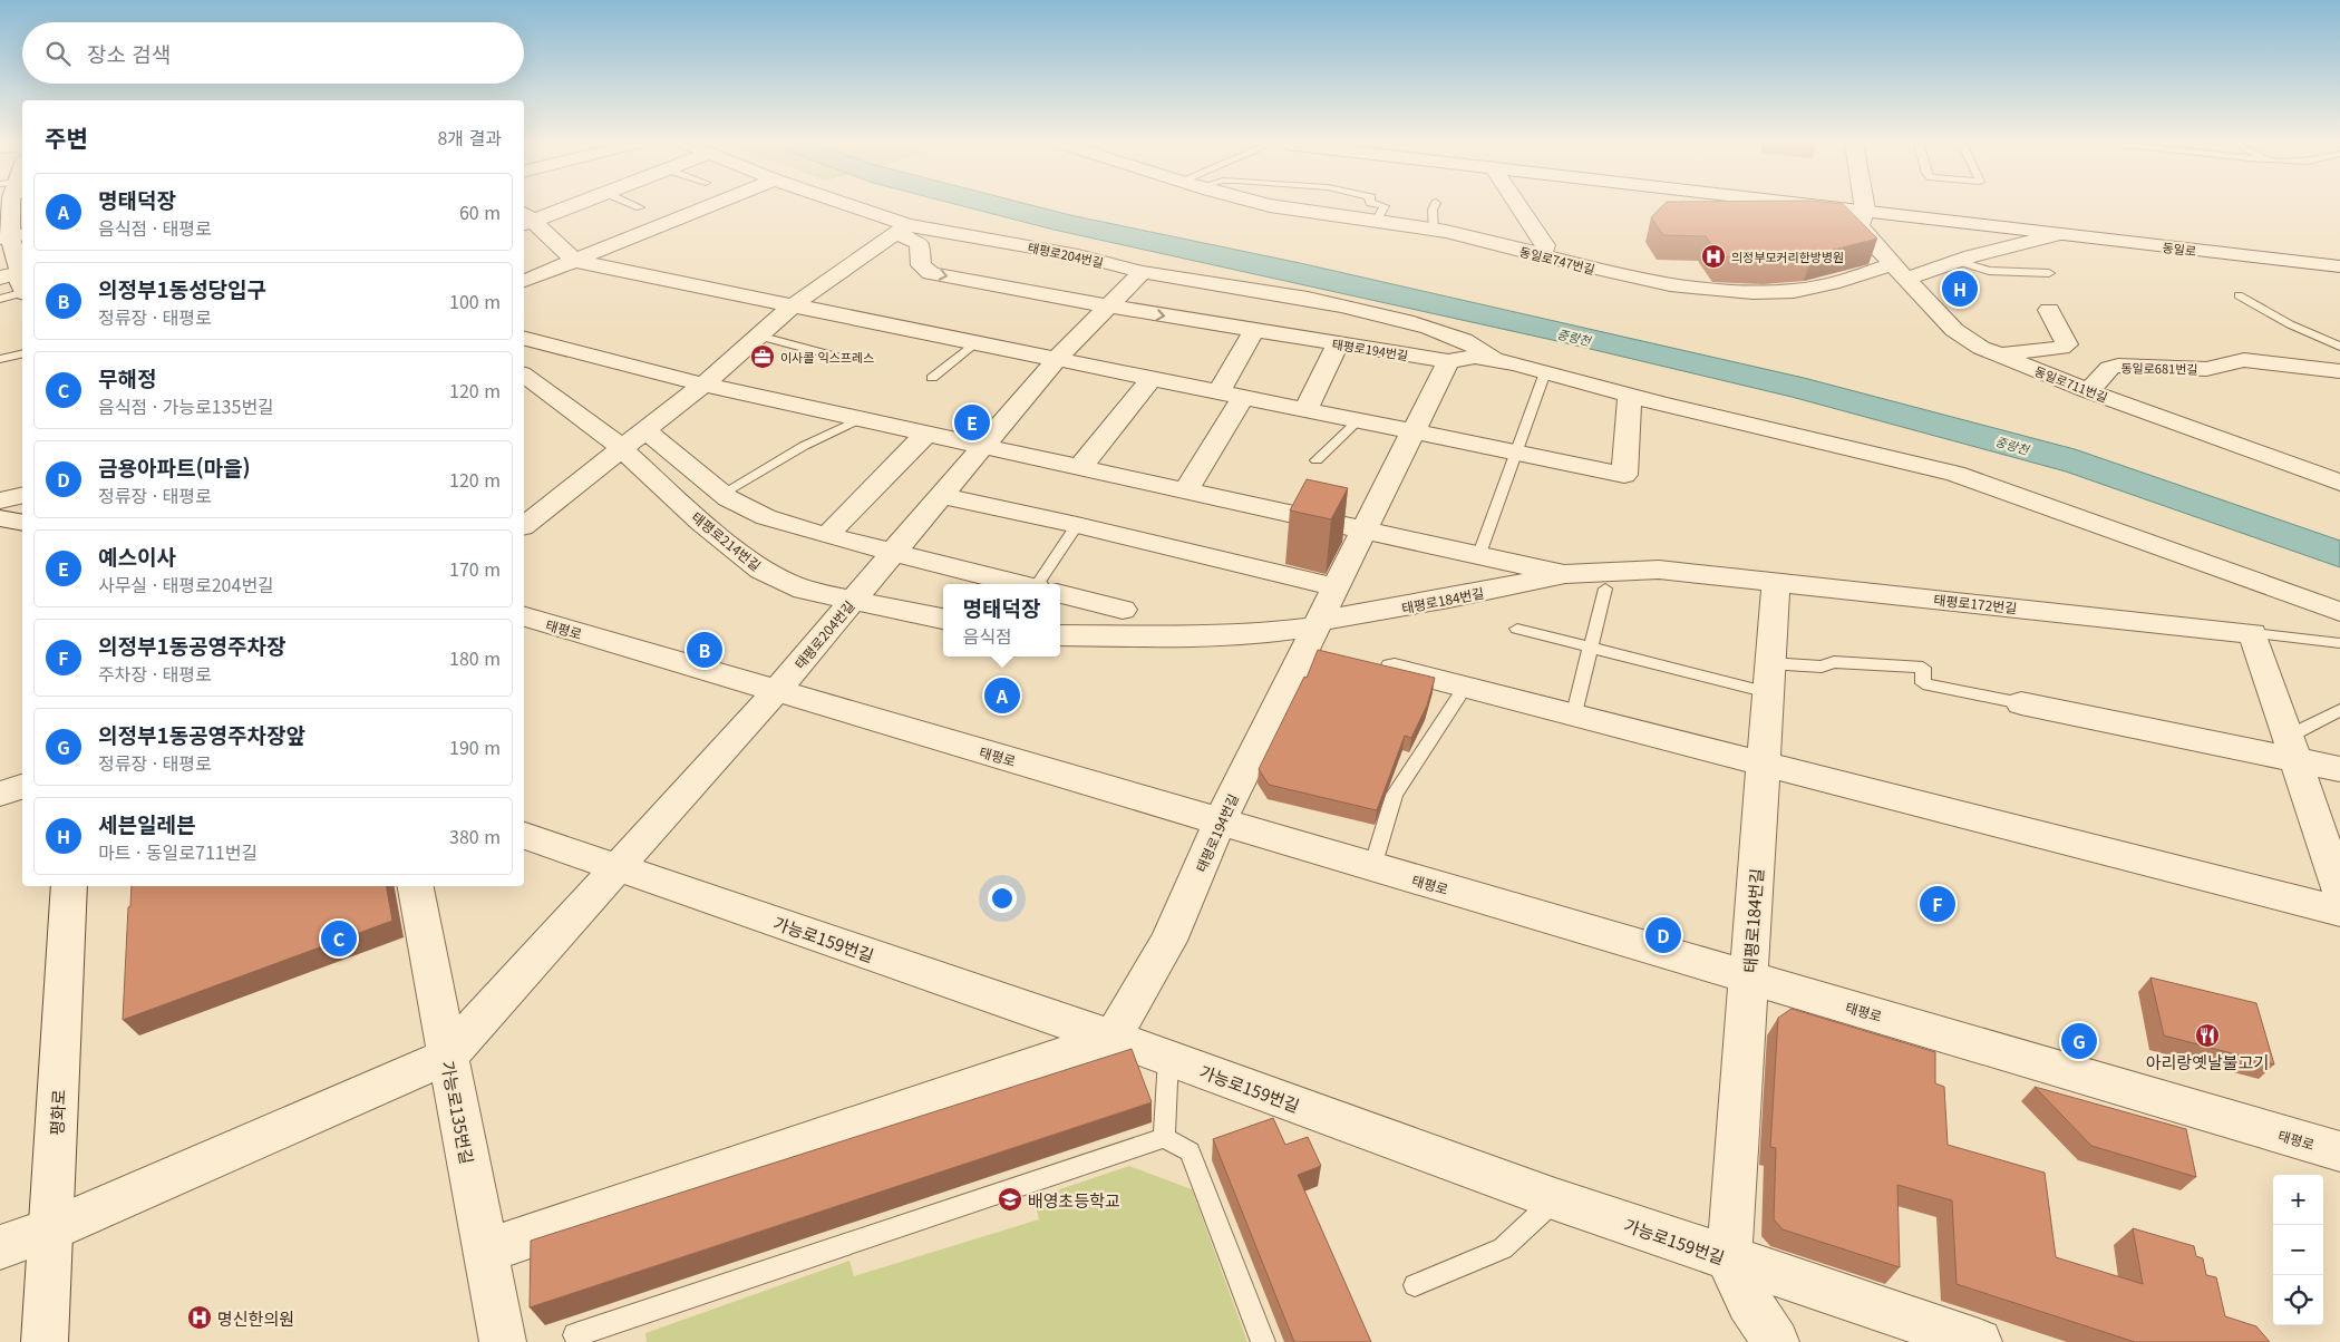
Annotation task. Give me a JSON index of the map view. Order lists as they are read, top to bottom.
{
  "streets": {
    "street": [
      "동일로",
      "태평로204번길",
      "동일로747번길",
      "태평로194번길",
      "동일로681번길",
      "동일로711번길",
      "태평로214번길",
      "태평로184번길",
      "태평로172번길",
      "태평로",
      "가능로159번길",
      "평화로",
      "가능로135번길"
    ]
  },
  "crossings": [
    ["동일로", "동일로747번길"],
    ["태평로204번길", "태평로194번길"],
    ["태평로204번길", "태평로214번길"],
    ["태평로204번길", "태평로"],
    ["태평로204번길", "가능로159번길"],
    ["태평로204번길", "가능로135번길"],
    ["동일로747번길", "동일로711번길"],
    ["태평로194번길", "태평로184번길"],
    ["태평로194번길", "태평로"],
    ["태평로194번길", "가능로159번길"],
    ["동일로681번길", "동일로711번길"],
    ["태평로184번길", "태평로172번길"],
    ["태평로184번길", "태평로"],
    ["태평로184번길", "가능로159번길"]
  ],
  "water": ["중랑천"],
  "places": {
    "hospital": ["의정부모커리한방병원", "명신한의원"],
    "office": ["이사콜 익스프레스"],
    "restaurant": ["아리랑옛날불고기"],
    "school or university": ["배영초등학교"]
  },
  "page": {
    "search": "장소 검색",
    "heading": ["주변", "8개 결과"],
    "list": [
      {
        "mark": "A",
        "name": "명태덕장",
        "note": "음식점 · 태평로",
        "value": "60 m"
      },
      {
        "mark": "B",
        "name": "의정부1동성당입구",
        "note": "정류장 · 태평로",
        "value": "100 m"
      },
      {
        "mark": "C",
        "name": "무해정",
        "note": "음식점 · 가능로135번길",
        "value": "120 m"
      },
      {
        "mark": "D",
        "name": "금용아파트(마을)",
        "note": "정류장 · 태평로",
        "value": "120 m"
      },
      {
        "mark": "E",
        "name": "예스이사",
        "note": "사무실 · 태평로204번길",
        "value": "170 m"
      },
      {
        "mark": "F",
        "name": "의정부1동공영주차장",
        "note": "주차장 · 태평로",
        "value": "180 m"
      },
      {
        "mark": "G",
        "name": "의정부1동공영주차장앞",
        "note": "정류장 · 태평로",
        "value": "190 m"
      },
      {
        "mark": "H",
        "name": "세븐일레븐",
        "note": "마트 · 동일로711번길",
        "value": "380 m"
      }
    ],
    "pins": [
      "H",
      "E",
      "B",
      "A",
      "F",
      "D",
      "C",
      "G"
    ],
    "popup": ["명태덕장", "음식점"],
    "map_buttons": ["+", "−"]
  }
}
